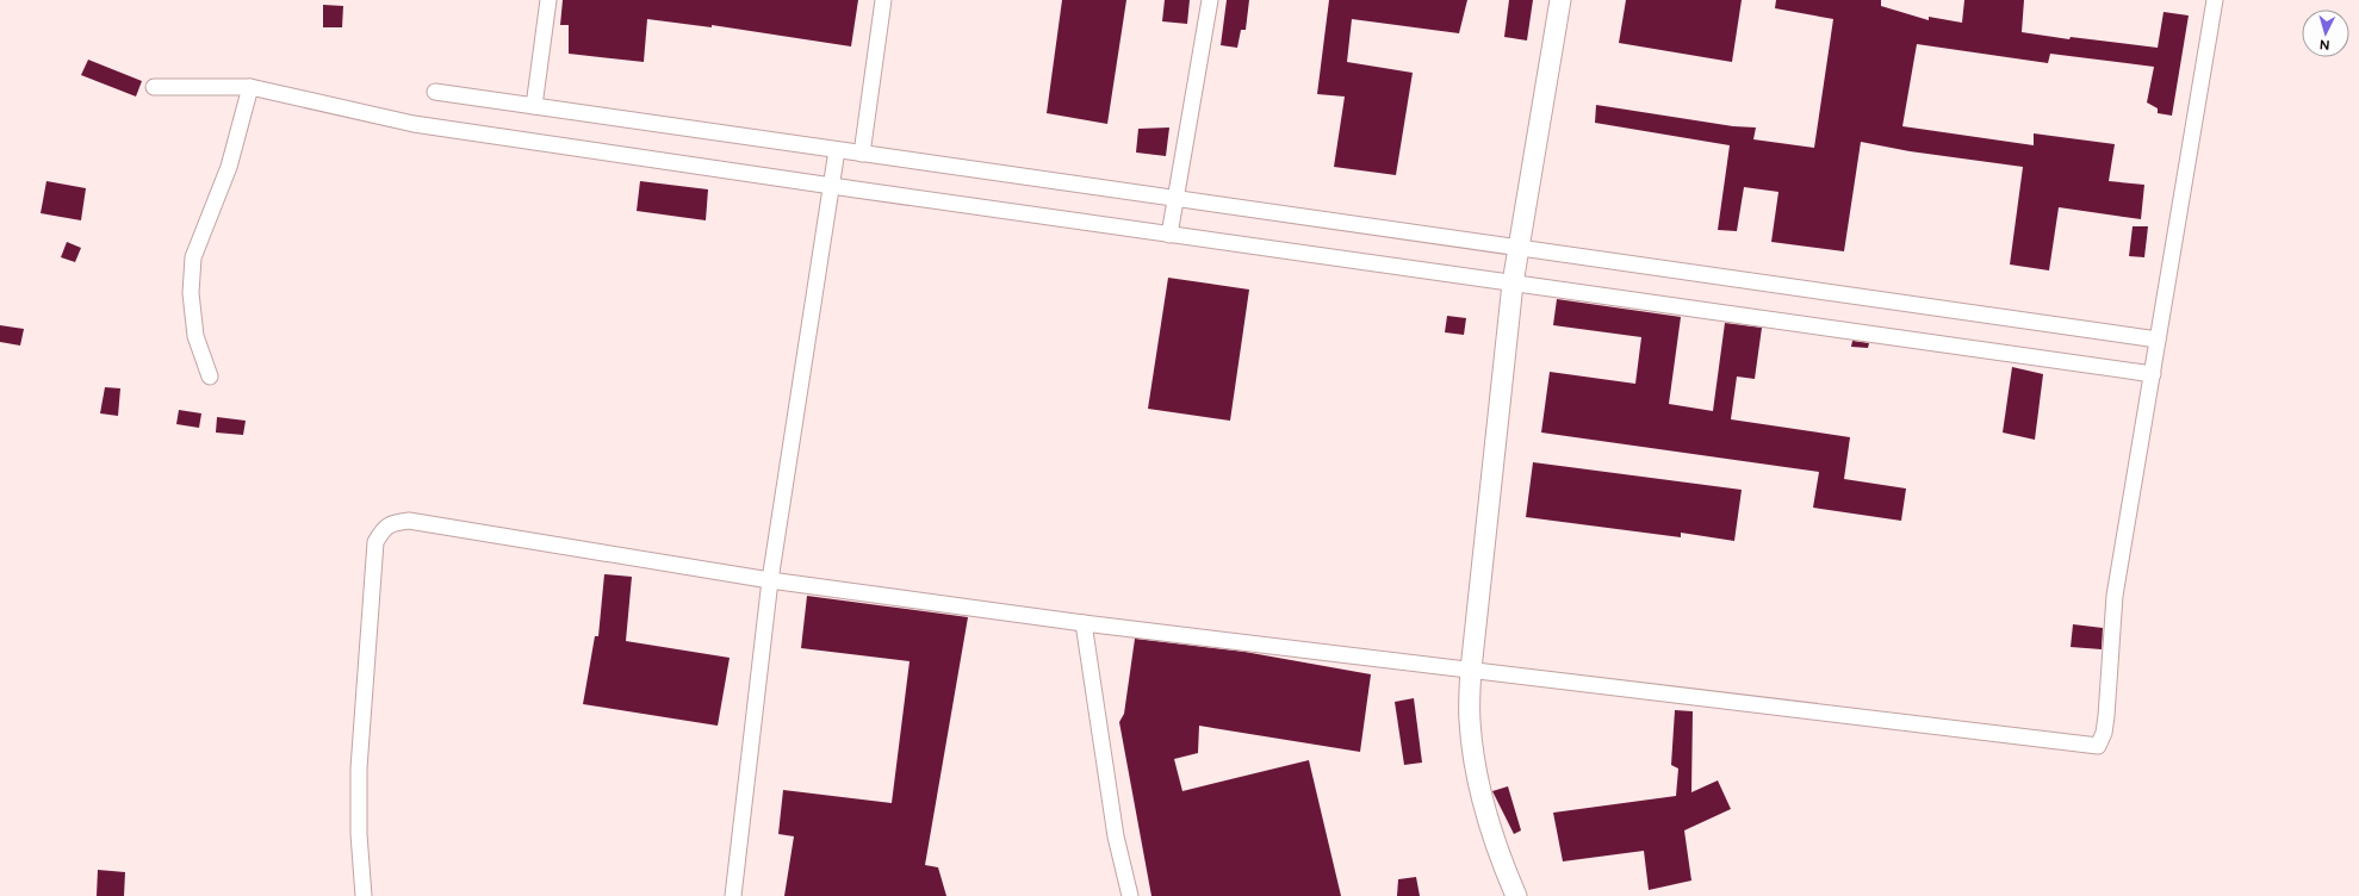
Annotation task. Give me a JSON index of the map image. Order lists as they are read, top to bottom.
{
  "north": "bottom"
}
